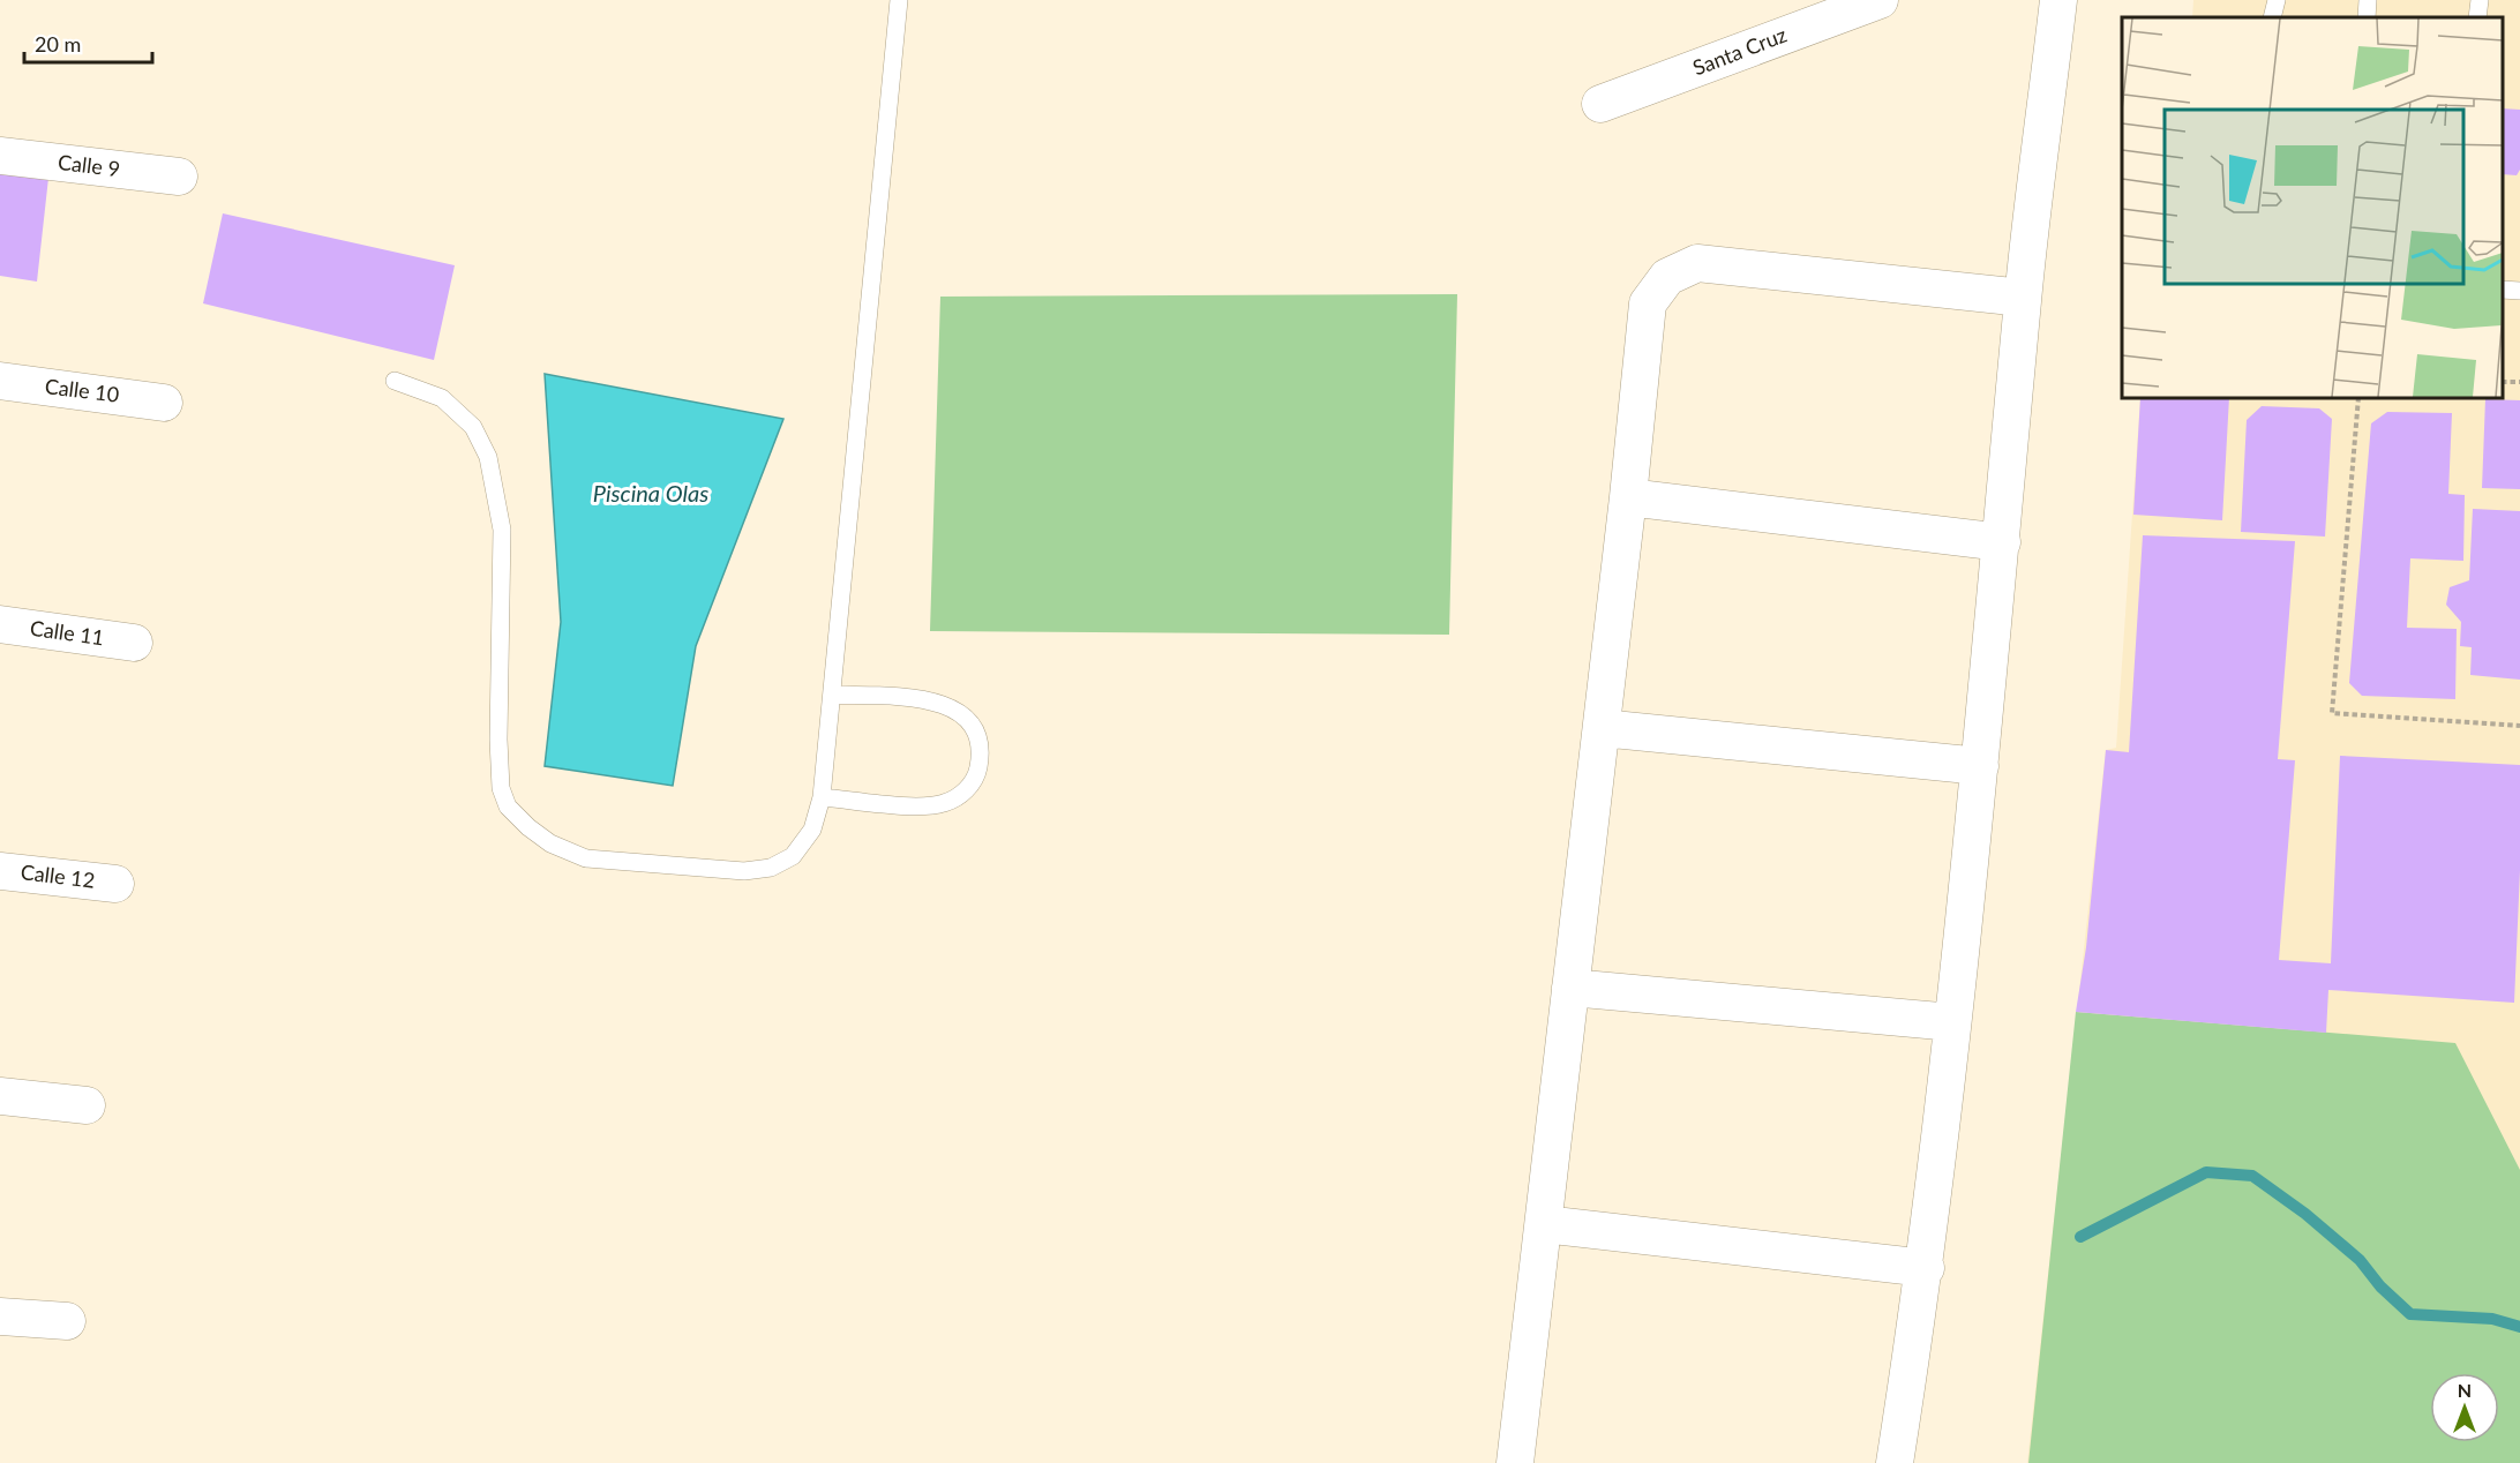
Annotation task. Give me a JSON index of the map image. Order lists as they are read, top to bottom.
{
  "streets": {
    "street": [
      "Santa Cruz",
      "Calle 9",
      "Calle 10",
      "Calle 11",
      "Calle 12"
    ]
  },
  "water": ["Piscina Olas"],
  "scale_bar": "20 m",
  "north": "top"
}
